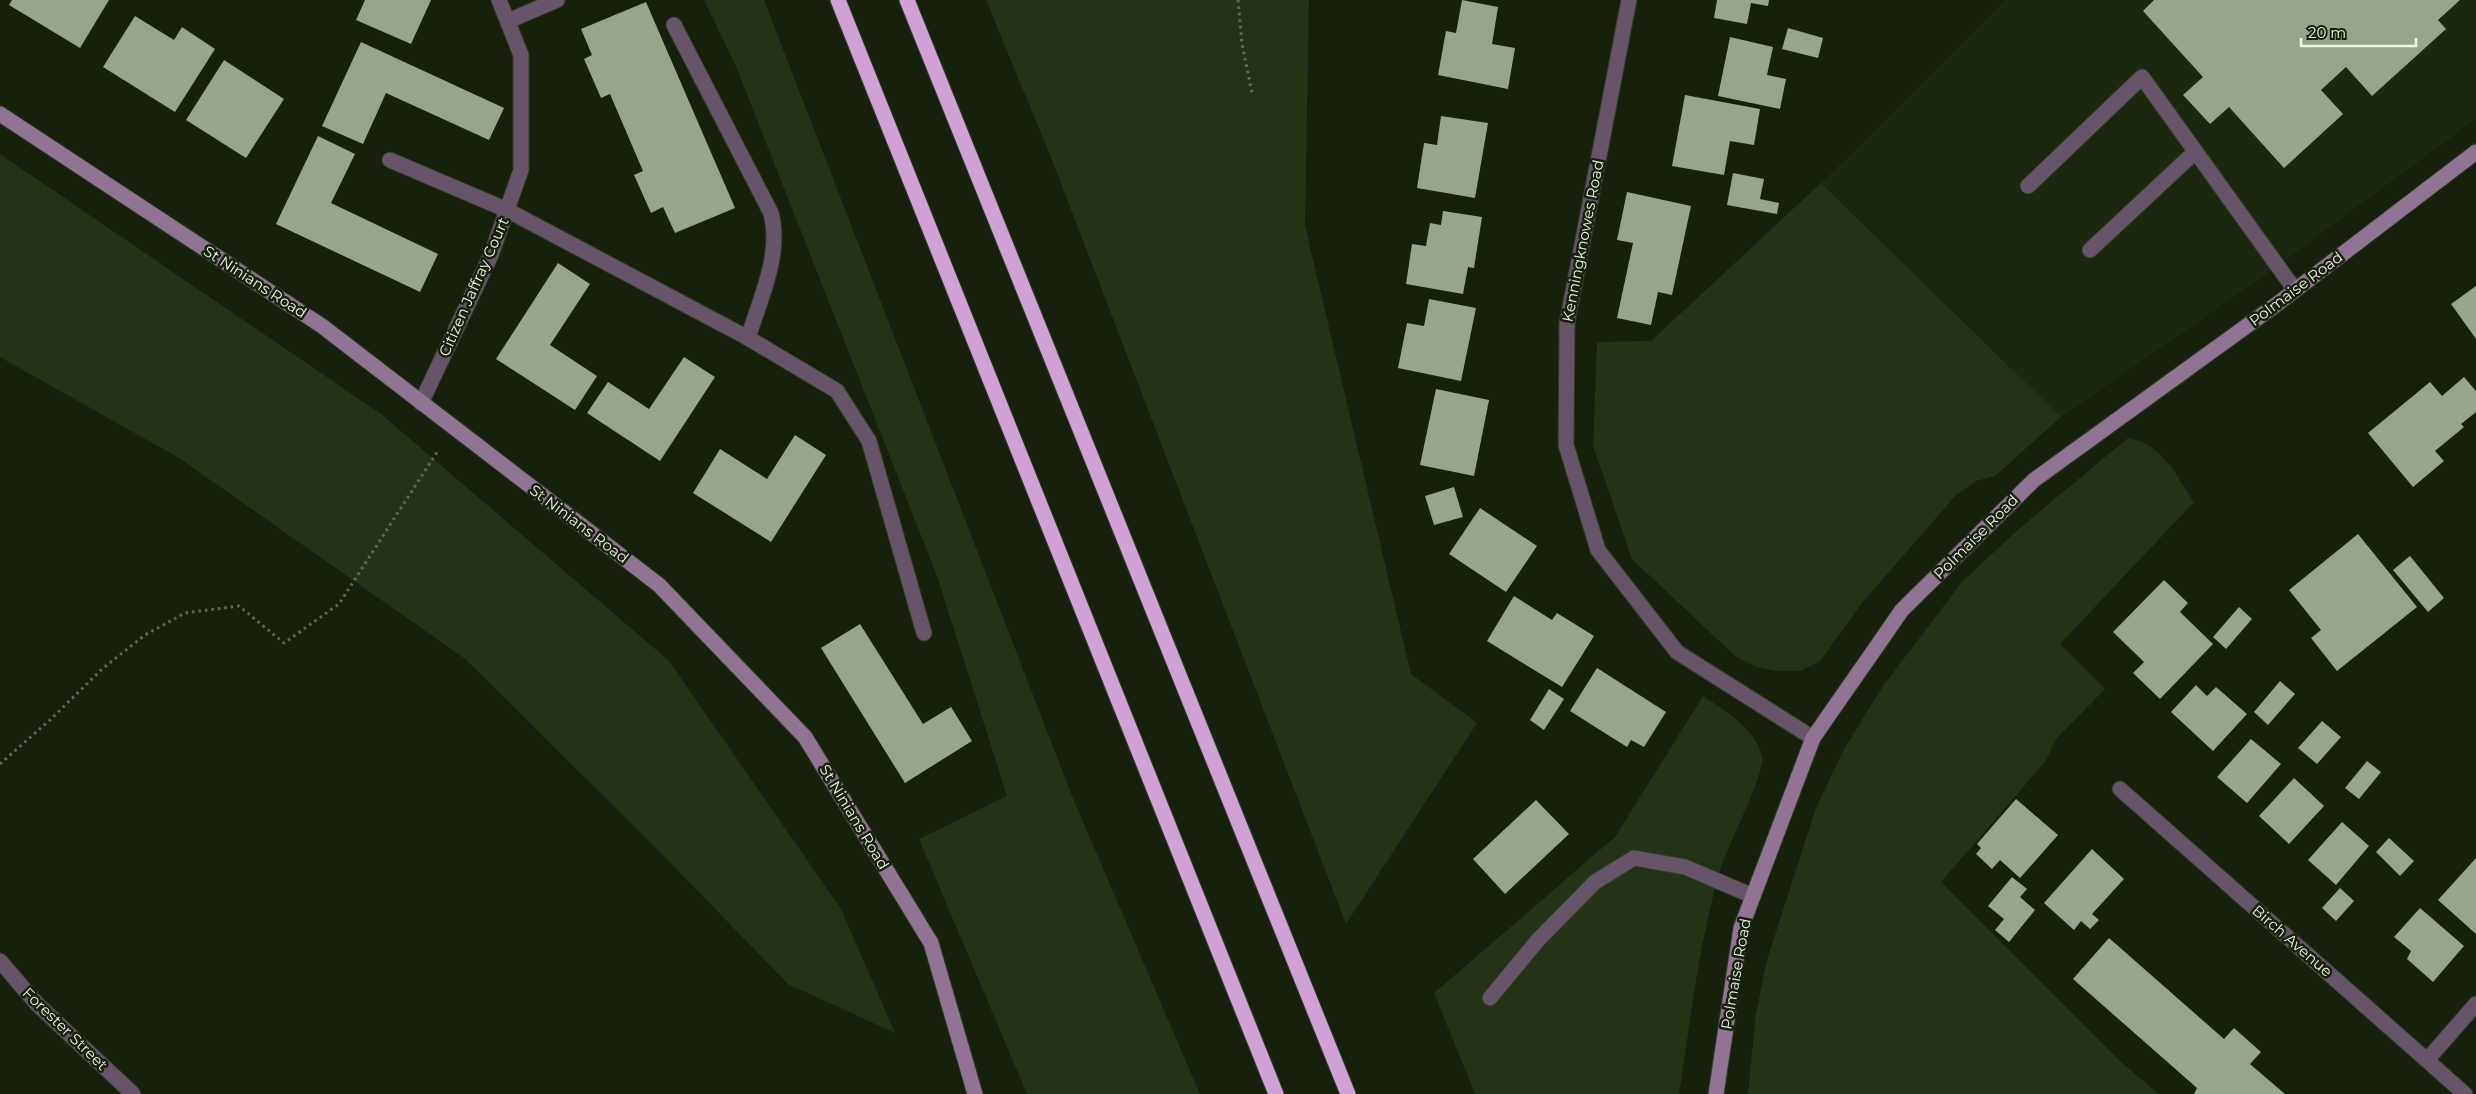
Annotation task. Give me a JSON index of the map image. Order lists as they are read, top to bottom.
{
  "streets": {
    "street": [
      "Kenningknowes Road",
      "St Ninians Road",
      "Citizen Jaffray Court",
      "Polmaise Road",
      "Birch Avenue",
      "Forester Street"
    ]
  },
  "crossings": [
    ["Kenningknowes Road", "Polmaise Road"],
    ["St Ninians Road", "Citizen Jaffray Court"]
  ],
  "scale_bar": "20 m"
}
